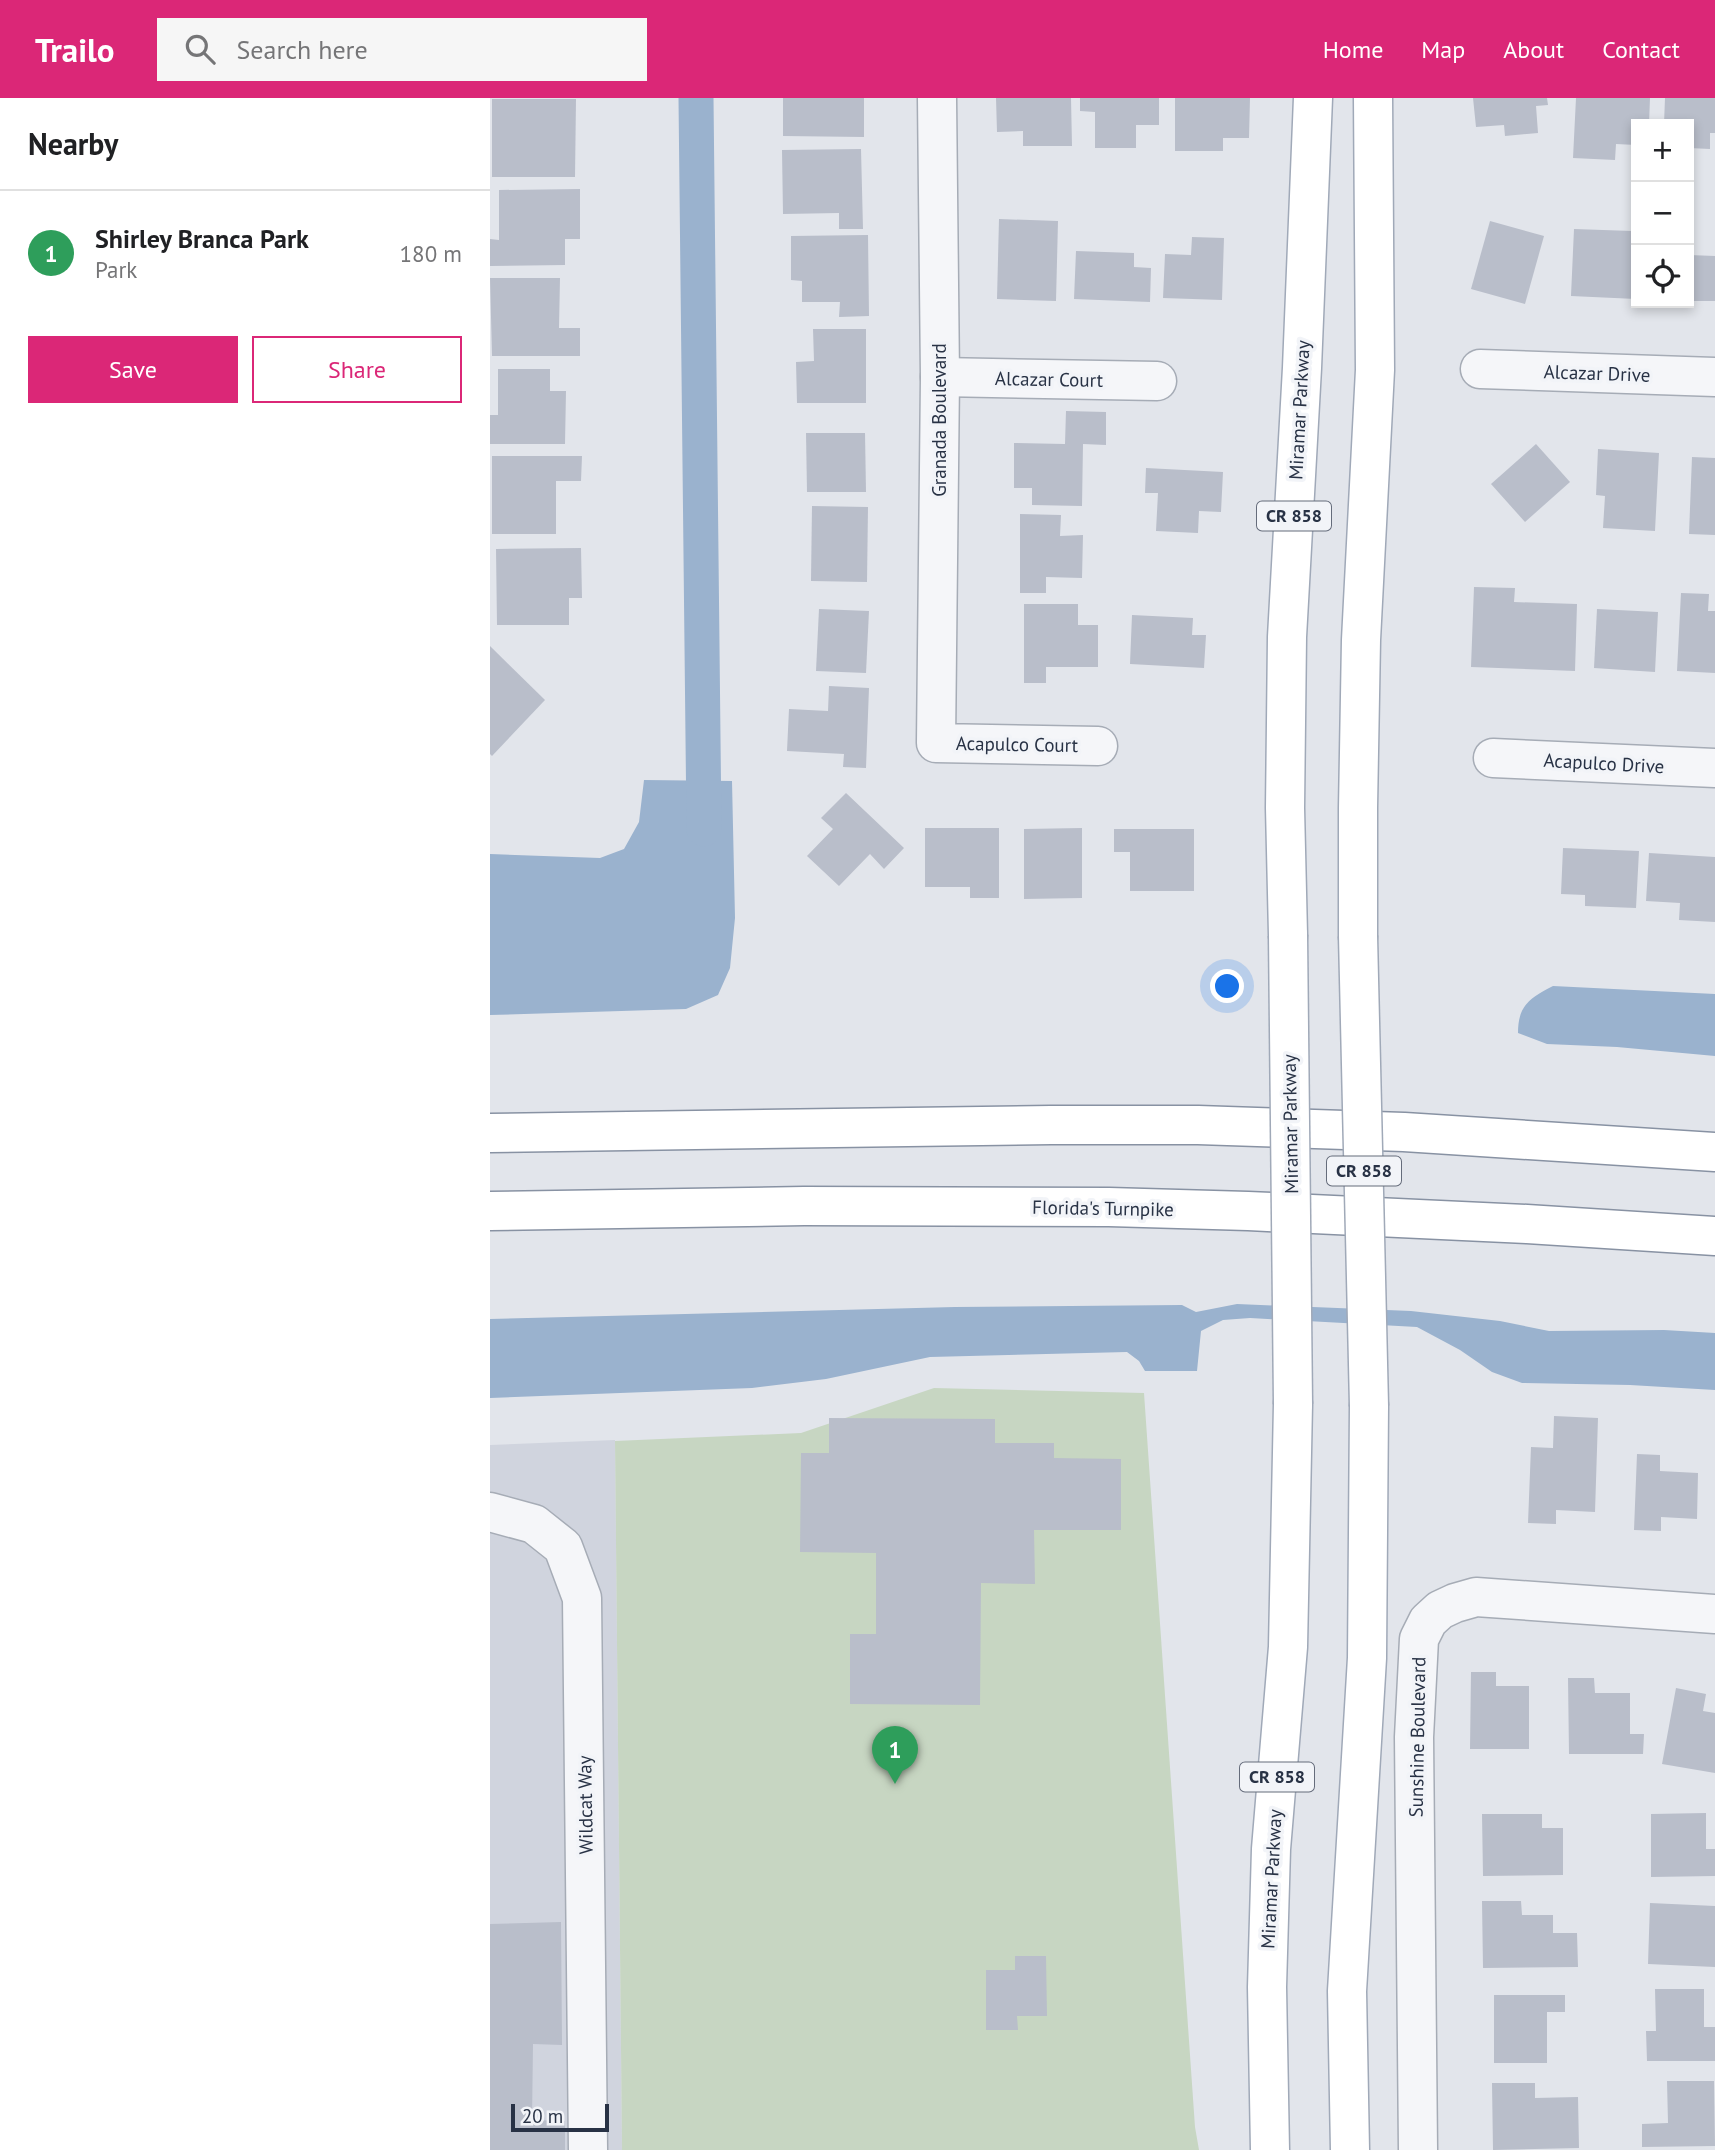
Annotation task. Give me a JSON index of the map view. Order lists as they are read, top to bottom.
{
  "streets": {
    "main road": ["Miramar Parkway", "CR 858", "Florida's Turnpike"],
    "street": [
      "Alcazar Drive",
      "Alcazar Court",
      "Granada Boulevard",
      "Acapulco Court",
      "Acapulco Drive",
      "Sunshine Boulevard",
      "Wildcat Way"
    ]
  },
  "crossings": [
    ["Alcazar Court", "Granada Boulevard"],
    ["Granada Boulevard", "Acapulco Court"]
  ],
  "scale_bar": "20 m",
  "page": {
    "header": "Trailo",
    "search": "Search here",
    "nav": [
      "Home",
      "Map",
      "About",
      "Contact"
    ],
    "heading": "Nearby",
    "map_buttons": ["+", "−"],
    "list": [
      {
        "mark": "1",
        "name": "Shirley Branca Park",
        "note": "Park",
        "value": "180 m"
      }
    ],
    "buttons": ["Save", "Share"],
    "pins": "1",
    "scale": "20 m"
  }
}
